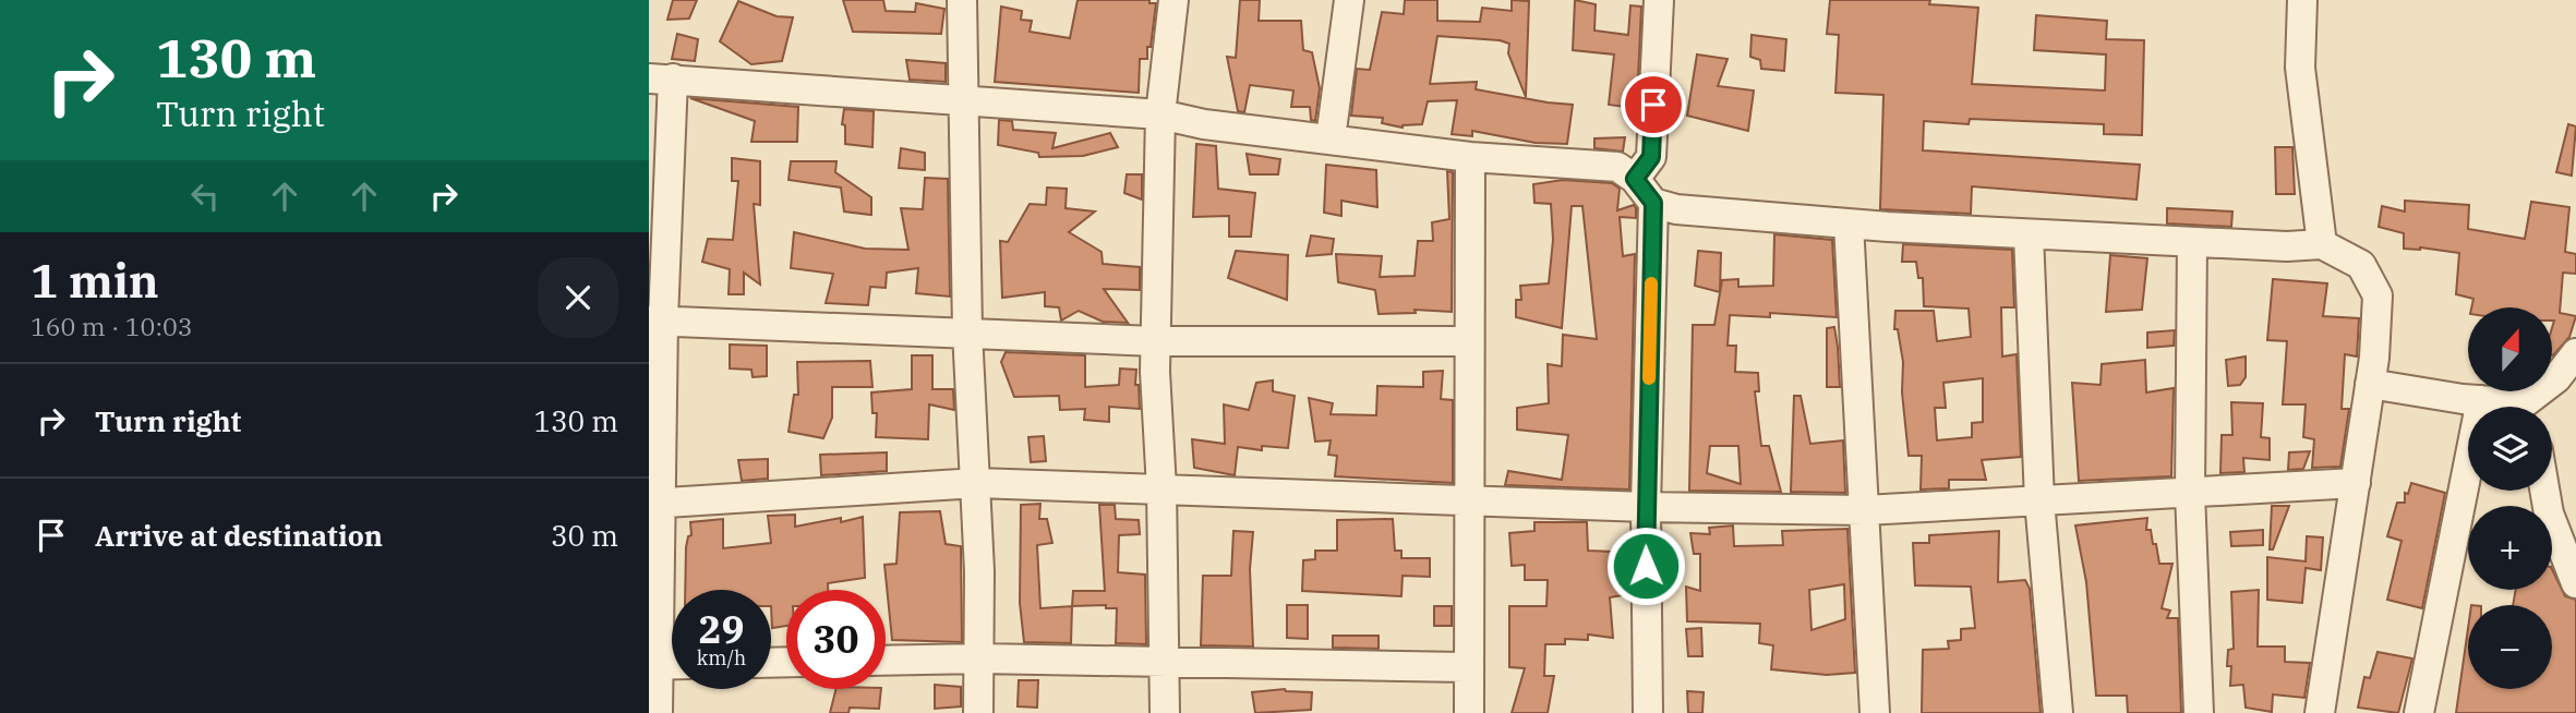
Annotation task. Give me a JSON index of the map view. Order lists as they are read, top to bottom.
{
  "north": "top",
  "page": {
    "turn": ["130 m", "Turn right"],
    "heading": ["1 min", "160 m · 10:03"],
    "map_buttons": ["+", "−"],
    "list": [
      {
        "name": "Turn right",
        "value": "130 m"
      },
      {
        "name": "Arrive at destination",
        "value": "30 m"
      }
    ],
    "speed": "29 km/h",
    "limit": "30"
  }
}
